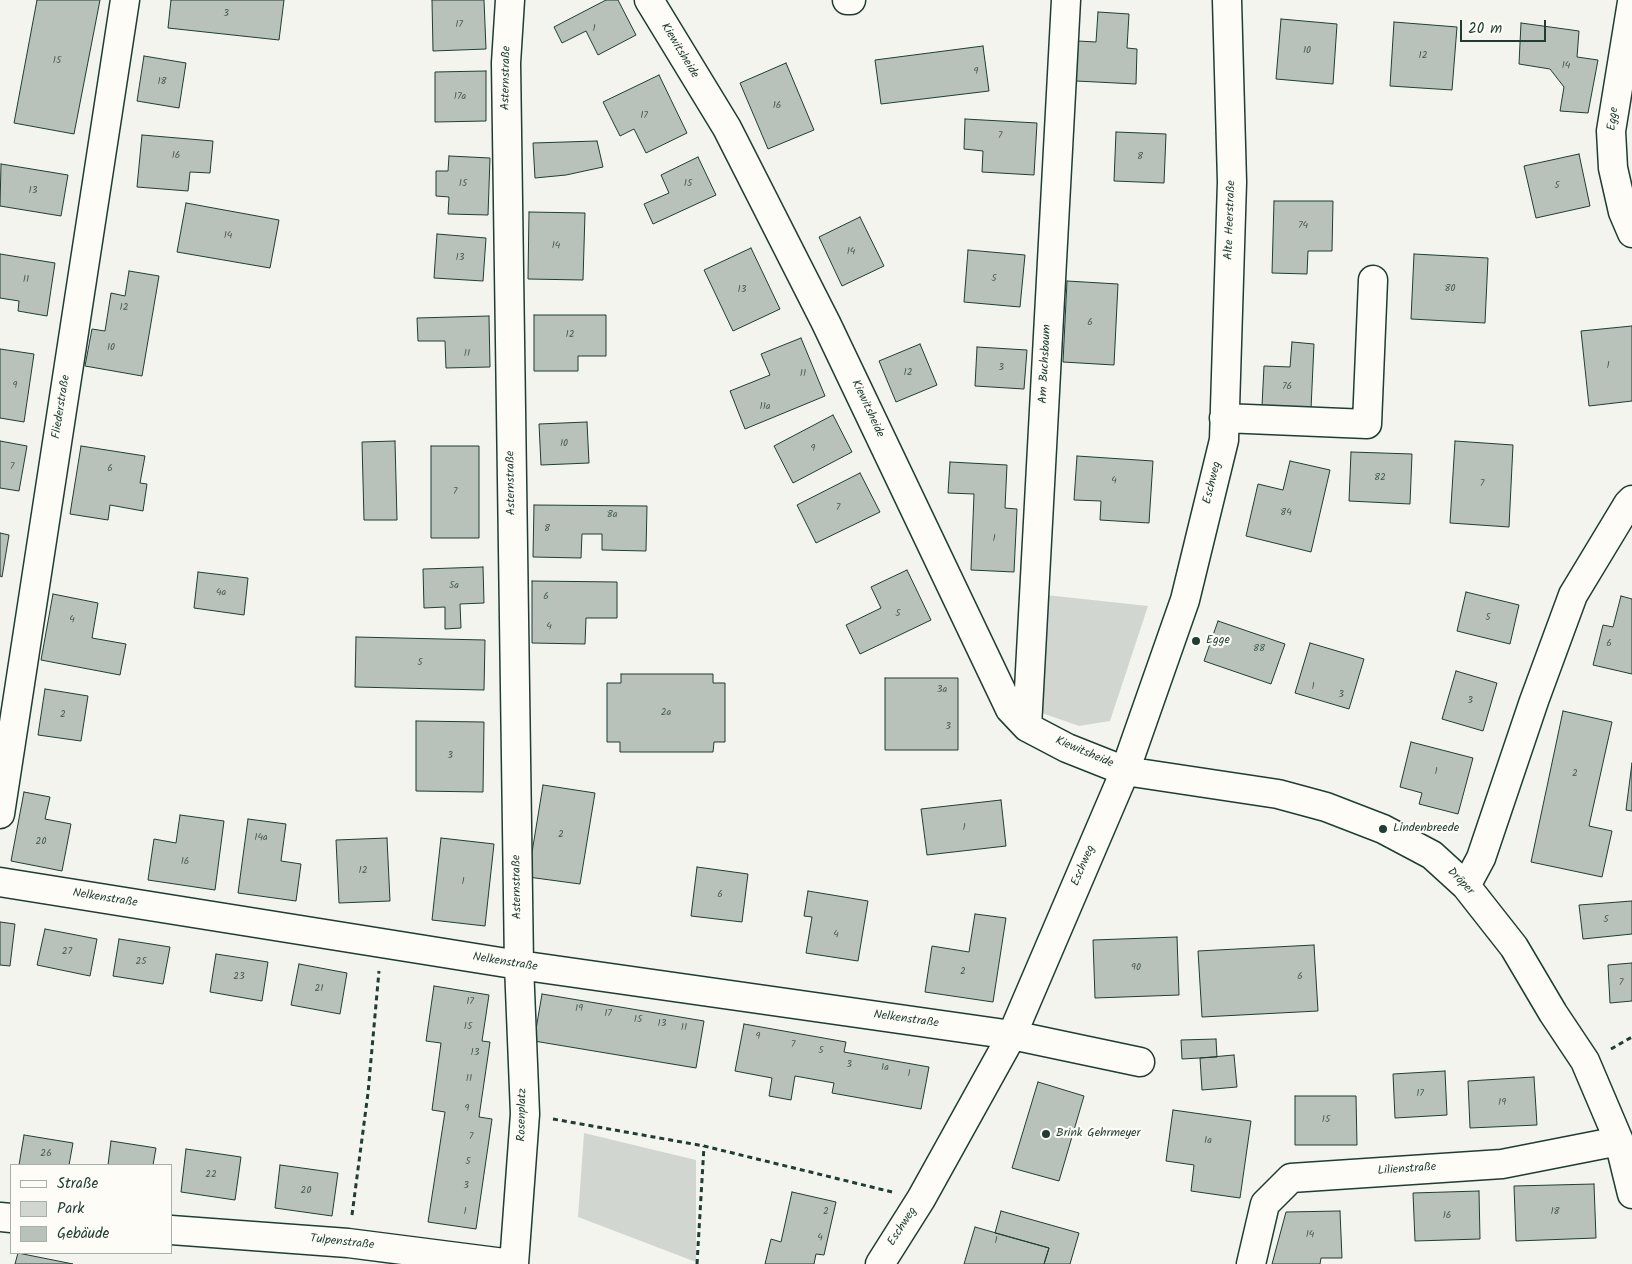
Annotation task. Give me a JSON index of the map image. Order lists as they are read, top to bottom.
{
  "streets": {
    "street": [
      "Kiewitsheide",
      "Asternstraße",
      "Egge",
      "Alte Heerstraße",
      "Am Buchsbaum",
      "Fliederstraße",
      "Eschweg",
      "Dröper",
      "Nelkenstraße",
      "Rosenplatz",
      "Lilienstraße",
      "Tulpenstraße"
    ]
  },
  "crossings": [
    ["Kiewitsheide", "Am Buchsbaum"],
    ["Kiewitsheide", "Eschweg"],
    ["Kiewitsheide", "Dröper"],
    ["Asternstraße", "Nelkenstraße"],
    ["Asternstraße", "Rosenplatz"],
    ["Alte Heerstraße", "Eschweg"],
    ["Eschweg", "Dröper"],
    ["Eschweg", "Nelkenstraße"],
    ["Dröper", "Lilienstraße"],
    ["Nelkenstraße", "Rosenplatz"],
    ["Rosenplatz", "Tulpenstraße"]
  ],
  "places": ["Egge", "Lindenbreede", "Brink Gehrmeyer"],
  "house_numbers": [
    "3",
    "17",
    "1",
    "10",
    "12",
    "15",
    "14",
    "9",
    "18",
    "17a",
    "16",
    "17",
    "7",
    "16",
    "8",
    "15",
    "15",
    "5",
    "13",
    "74",
    "14",
    "14",
    "14",
    "13",
    "5",
    "11",
    "80",
    "13",
    "12",
    "6",
    "12",
    "10",
    "11",
    "1",
    "3",
    "12",
    "11",
    "9",
    "76",
    "11a",
    "10",
    "9",
    "7",
    "6",
    "82",
    "4",
    "7",
    "7",
    "7",
    "84",
    "8a",
    "8",
    "1",
    "5a",
    "4a",
    "6",
    "5",
    "5",
    "4",
    "4",
    "6",
    "88",
    "5",
    "1",
    "3a",
    "3",
    "3",
    "2a",
    "2",
    "3",
    "3",
    "1",
    "2",
    "1",
    "2",
    "14a",
    "20",
    "16",
    "12",
    "1",
    "6",
    "5",
    "4",
    "27",
    "25",
    "90",
    "2",
    "23",
    "6",
    "7",
    "21",
    "17",
    "19",
    "17",
    "15",
    "13",
    "15",
    "11",
    "9",
    "7",
    "5",
    "13",
    "3",
    "1a",
    "1",
    "11",
    "17",
    "19",
    "9",
    "15",
    "7",
    "1a",
    "26",
    "5",
    "22",
    "3",
    "20",
    "1",
    "2",
    "18",
    "16",
    "14",
    "4",
    "1"
  ],
  "legend": ["Straße", "Park", "Gebäude"],
  "scale_bar": "20 m"
}
